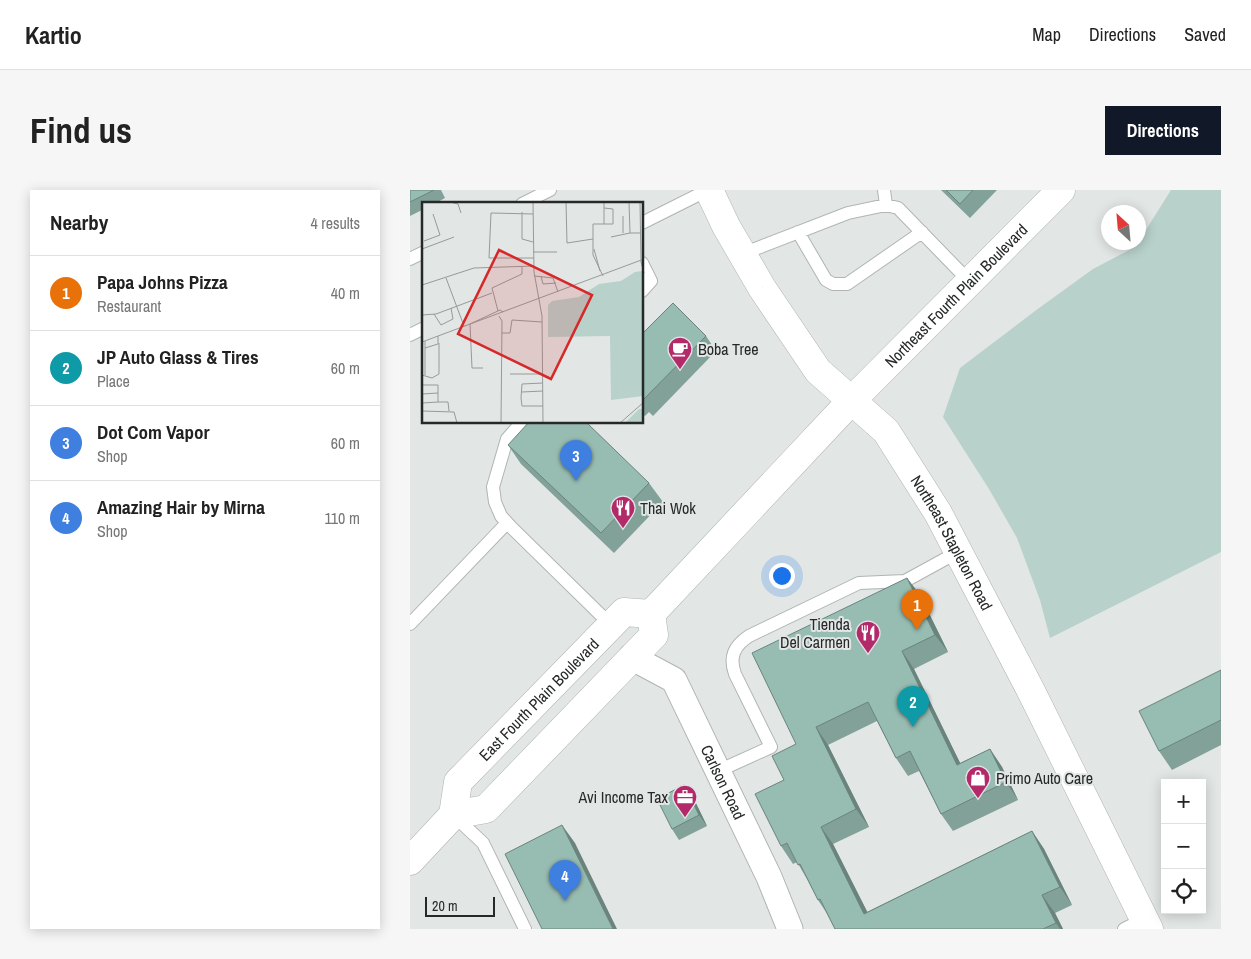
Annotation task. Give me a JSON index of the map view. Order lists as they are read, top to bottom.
{
  "streets": {
    "main road": ["Northeast Fourth Plain Boulevard", "Northeast Stapleton Road", "East Fourth Plain Boulevard"],
    "street": ["Carlson Road"]
  },
  "crossings": [
    ["Northeast Fourth Plain Boulevard", "Northeast Stapleton Road"]
  ],
  "places": {
    "cafe": ["Boba Tree"],
    "restaurant": ["Thai Wok", "Tienda Del Carmen"],
    "shop": ["Primo Auto Care"],
    "office": ["Avi Income Tax"]
  },
  "scale_bar": "20 m",
  "north": "top left",
  "page": {
    "header": "Kartio",
    "nav": ["Map", "Directions", "Saved"],
    "buttons": "Directions",
    "title": "Find us",
    "heading": ["Nearby", "4 results"],
    "list": [
      {
        "mark": "1",
        "name": "Papa Johns Pizza",
        "note": "Restaurant",
        "value": "40 m"
      },
      {
        "mark": "2",
        "name": "JP Auto Glass & Tires",
        "note": "Place",
        "value": "60 m"
      },
      {
        "mark": "3",
        "name": "Dot Com Vapor",
        "note": "Shop",
        "value": "60 m"
      },
      {
        "mark": "4",
        "name": "Amazing Hair by Mirna",
        "note": "Shop",
        "value": "110 m"
      }
    ],
    "pins": [
      "3",
      "1",
      "2",
      "4"
    ],
    "map_buttons": ["+", "−"],
    "scale": "20 m"
  }
}
